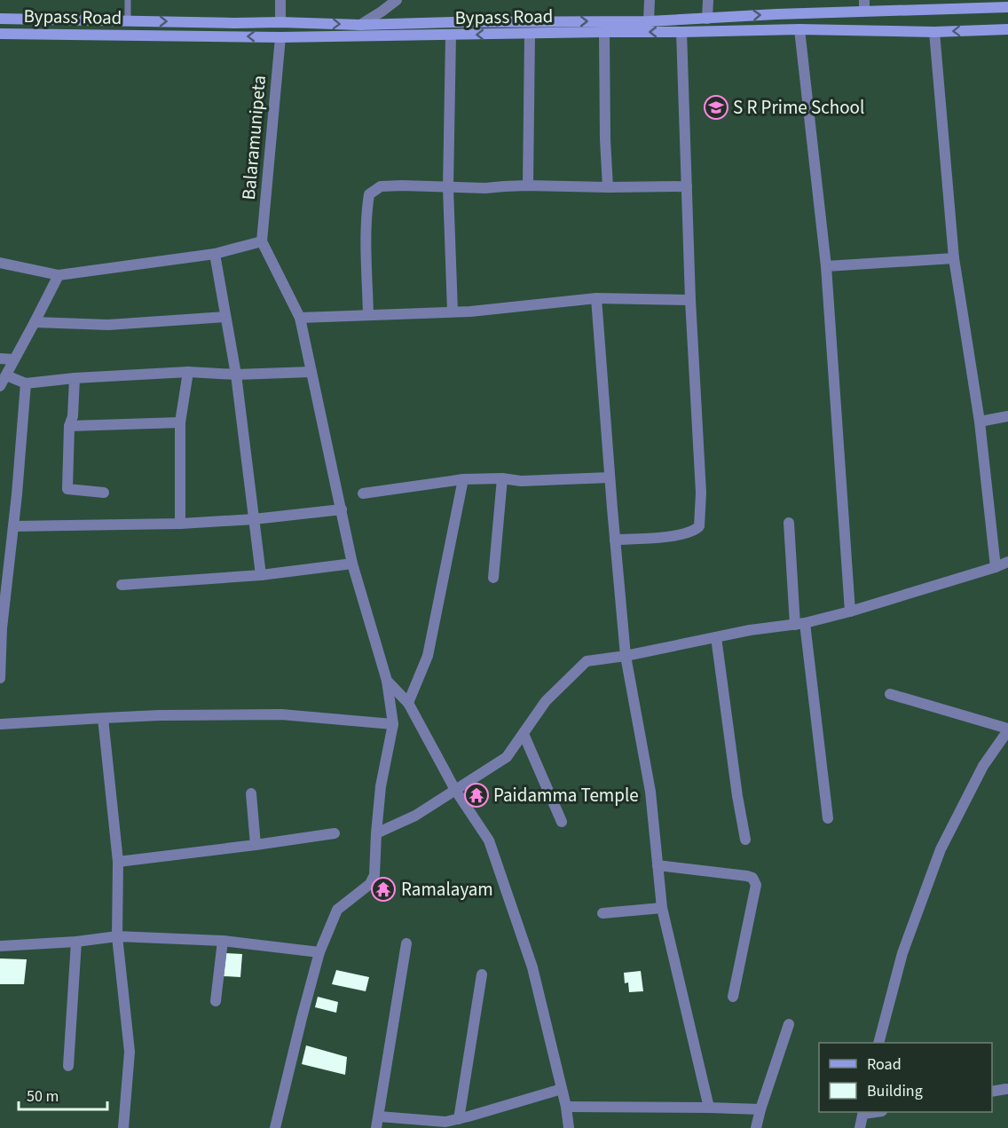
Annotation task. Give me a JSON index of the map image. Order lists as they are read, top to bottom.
{
  "streets": {
    "main road": ["Bypass Road"],
    "street": ["Balaramunipeta"]
  },
  "crossings": [
    ["Bypass Road", "Balaramunipeta"]
  ],
  "places": {
    "school or university": ["S R Prime School"],
    "temple": ["Paidamma Temple", "Ramalayam"]
  },
  "legend": ["Road", "Building"],
  "scale_bar": "50 m"
}
